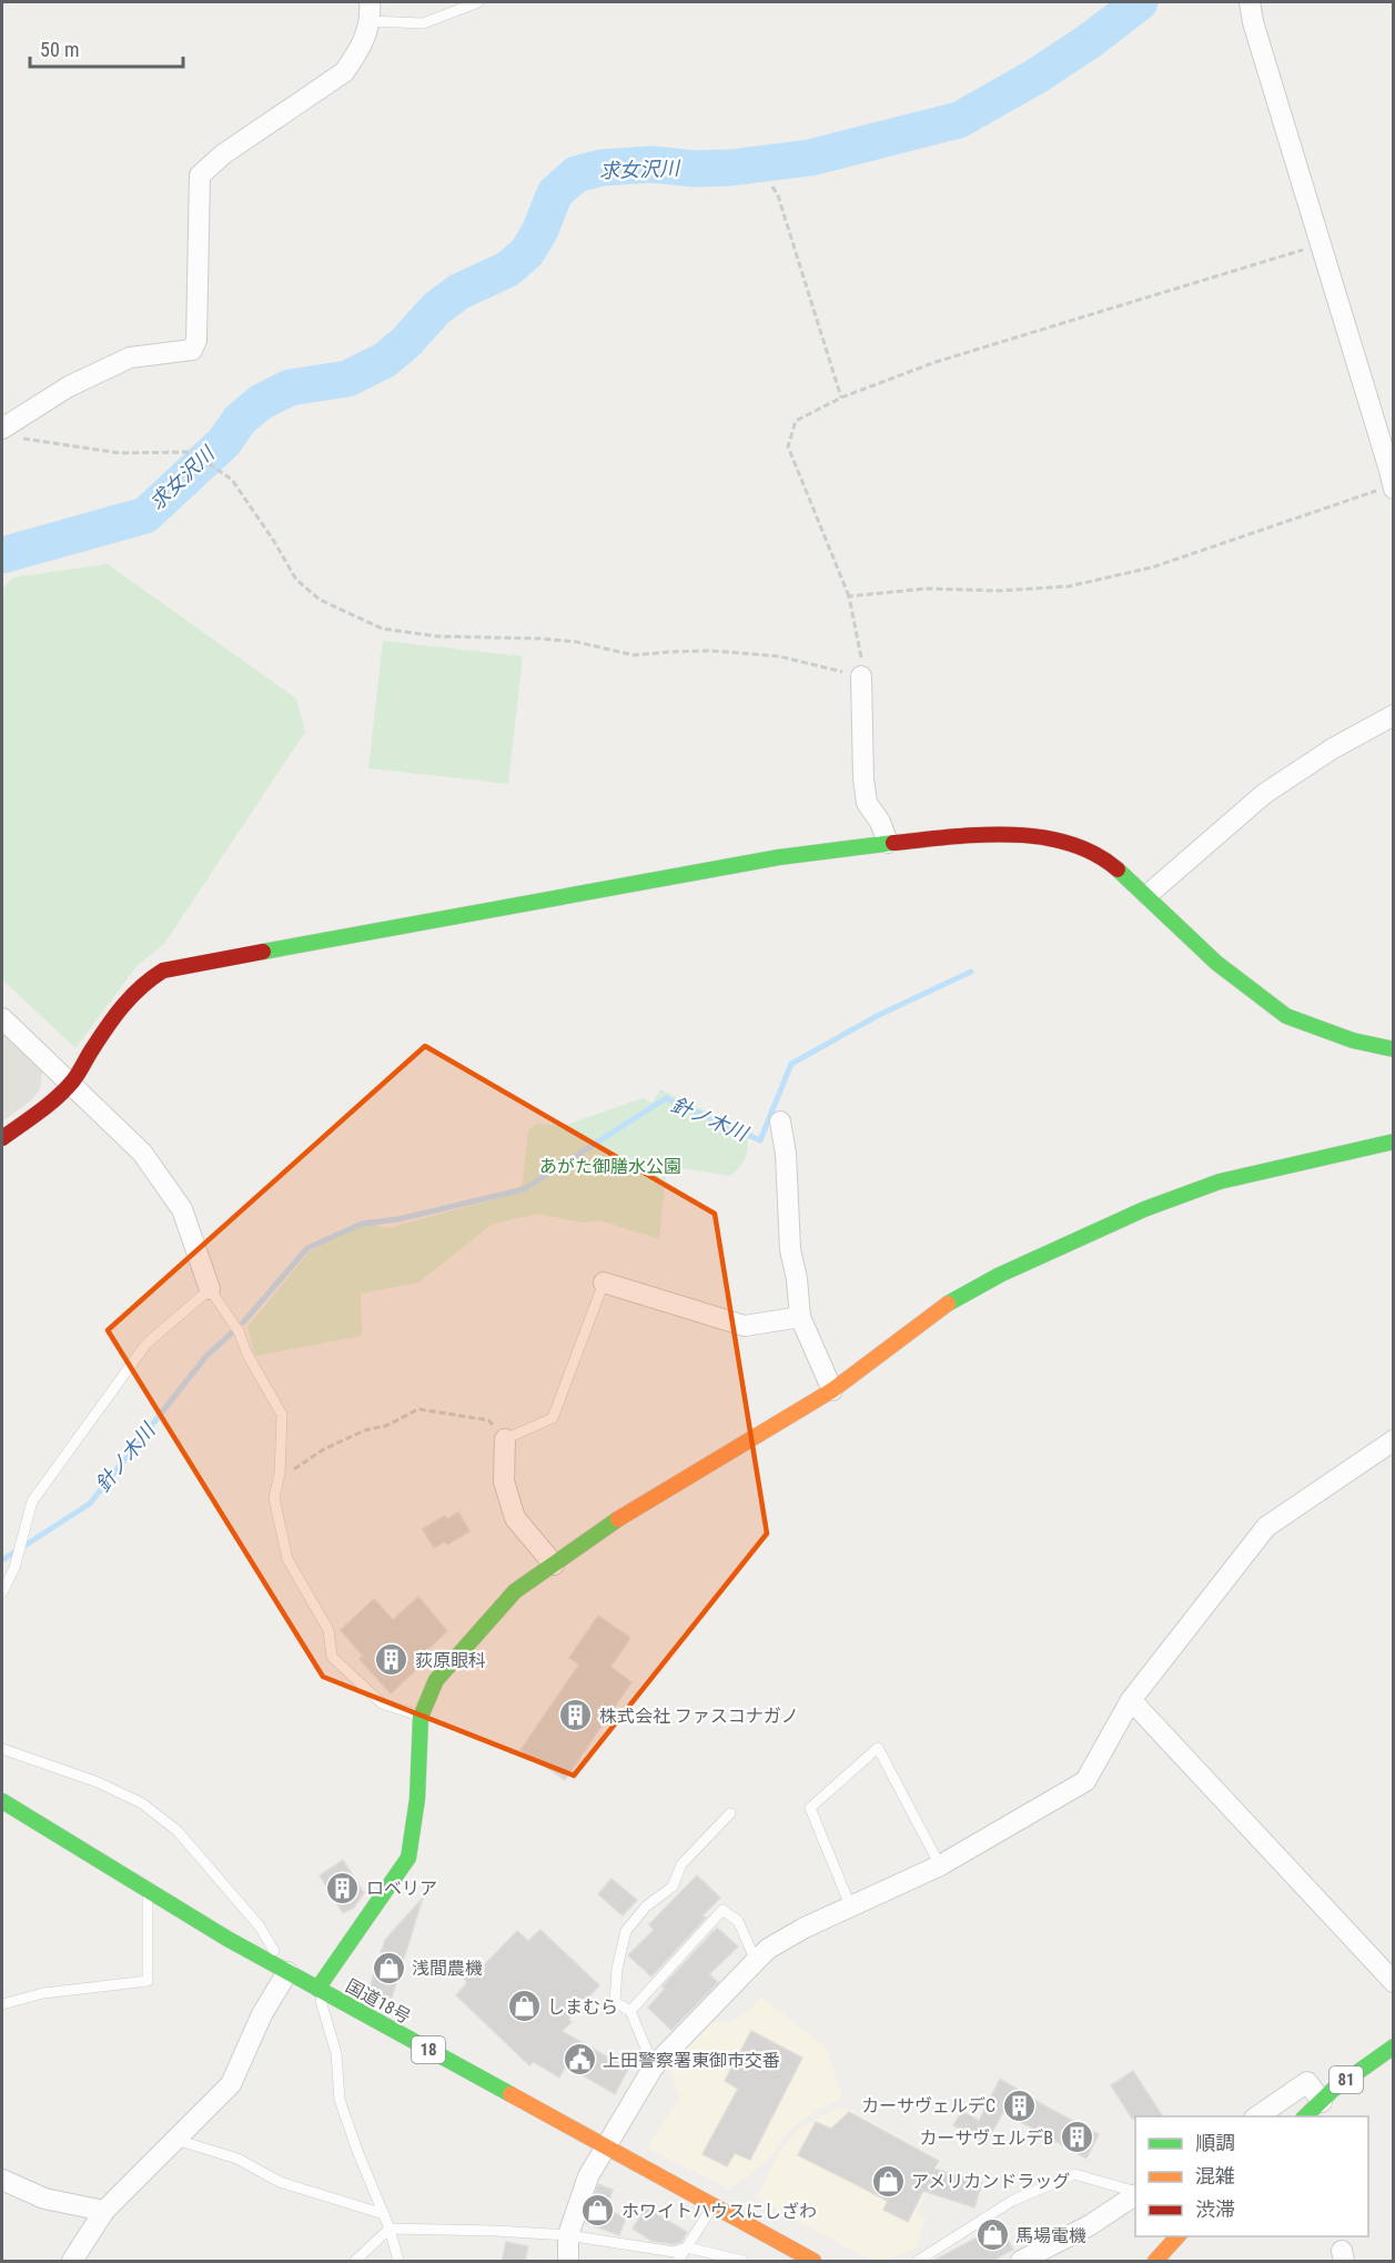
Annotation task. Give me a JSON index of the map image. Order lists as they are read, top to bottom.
{
  "streets": {
    "main road": ["国道18号", "18", "81"]
  },
  "water": ["求女沢川", "針ノ木川"],
  "parks": ["あがた御膳水公園"],
  "places": {
    "building": [
      "荻原眼科",
      "株式会社 ファスコナガノ",
      "ロベリア",
      "カーサヴェルデC",
      "カーサヴェルデB"
    ],
    "shop": [
      "浅間農機",
      "しまむら",
      "アメリカンドラッグ",
      "ホワイトハウスにしざわ",
      "馬場電機"
    ],
    "public building": ["上田警察署東御市交番"]
  },
  "legend": ["順調", "混雑", "渋滞"],
  "scale_bar": "50 m"
}
